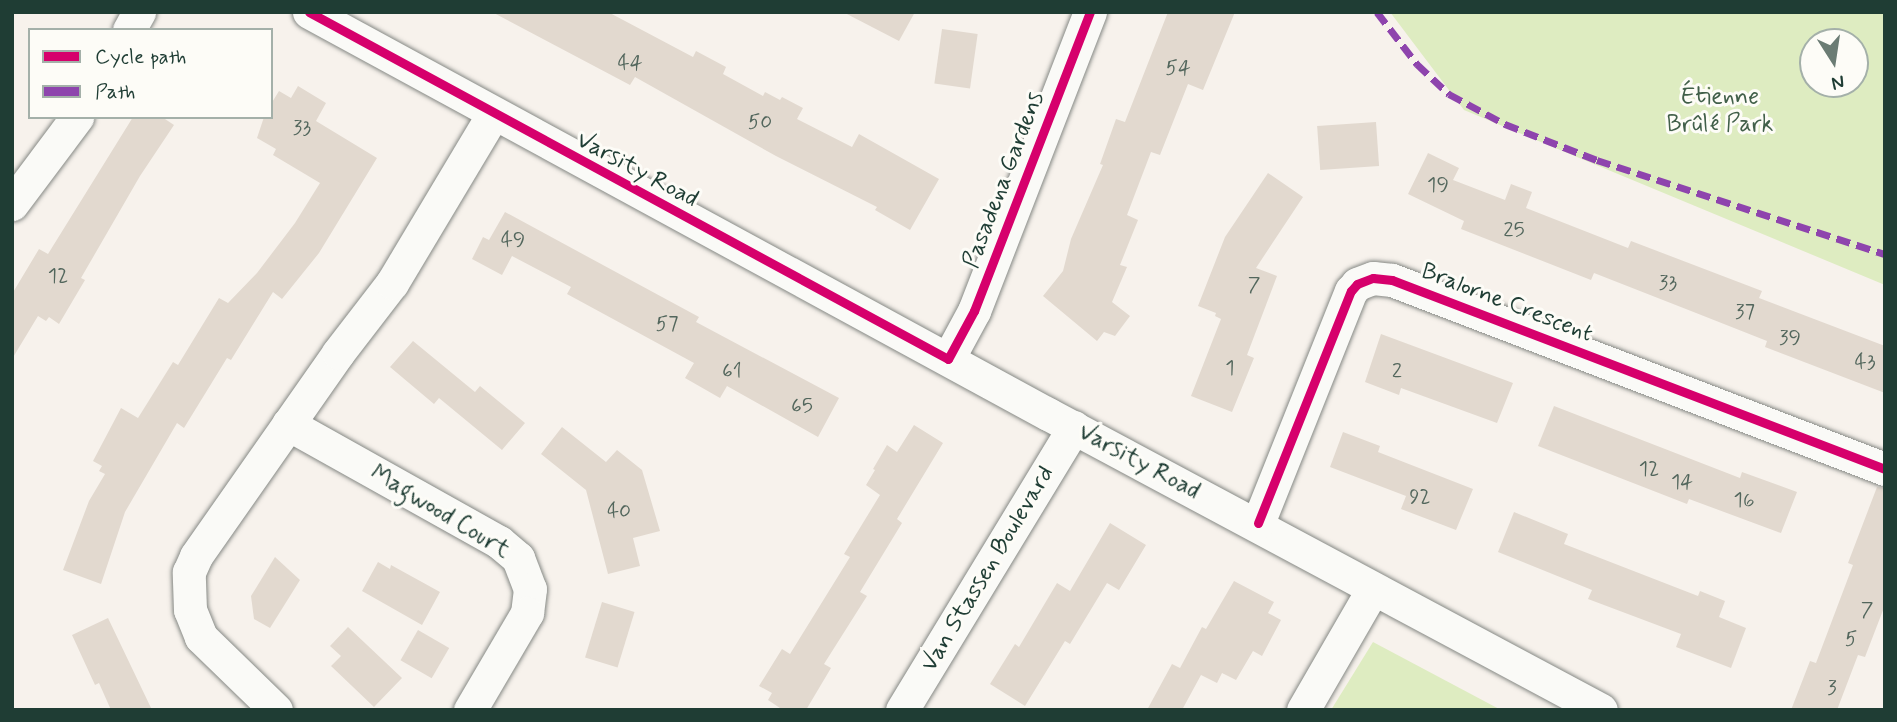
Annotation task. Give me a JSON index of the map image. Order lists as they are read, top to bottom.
{
  "streets": {
    "street": [
      "Varsity Road",
      "Pasadena Gardens",
      "Bralorne Crescent",
      "Magwood Court",
      "Van Stassen Boulevard"
    ]
  },
  "crossings": [
    ["Varsity Road", "Pasadena Gardens"],
    ["Varsity Road", "Bralorne Crescent"],
    ["Varsity Road", "Van Stassen Boulevard"]
  ],
  "parks": ["Étienne Brûlé Park"],
  "house_numbers": [
    "44",
    "54",
    "50",
    "33",
    "19",
    "25",
    "49",
    "12",
    "33",
    "7",
    "37",
    "57",
    "39",
    "43",
    "1",
    "61",
    "2",
    "65",
    "12",
    "14",
    "92",
    "16",
    "40",
    "7",
    "5",
    "3"
  ],
  "legend": ["Cycle path", "Path"],
  "north": "bottom"
}
